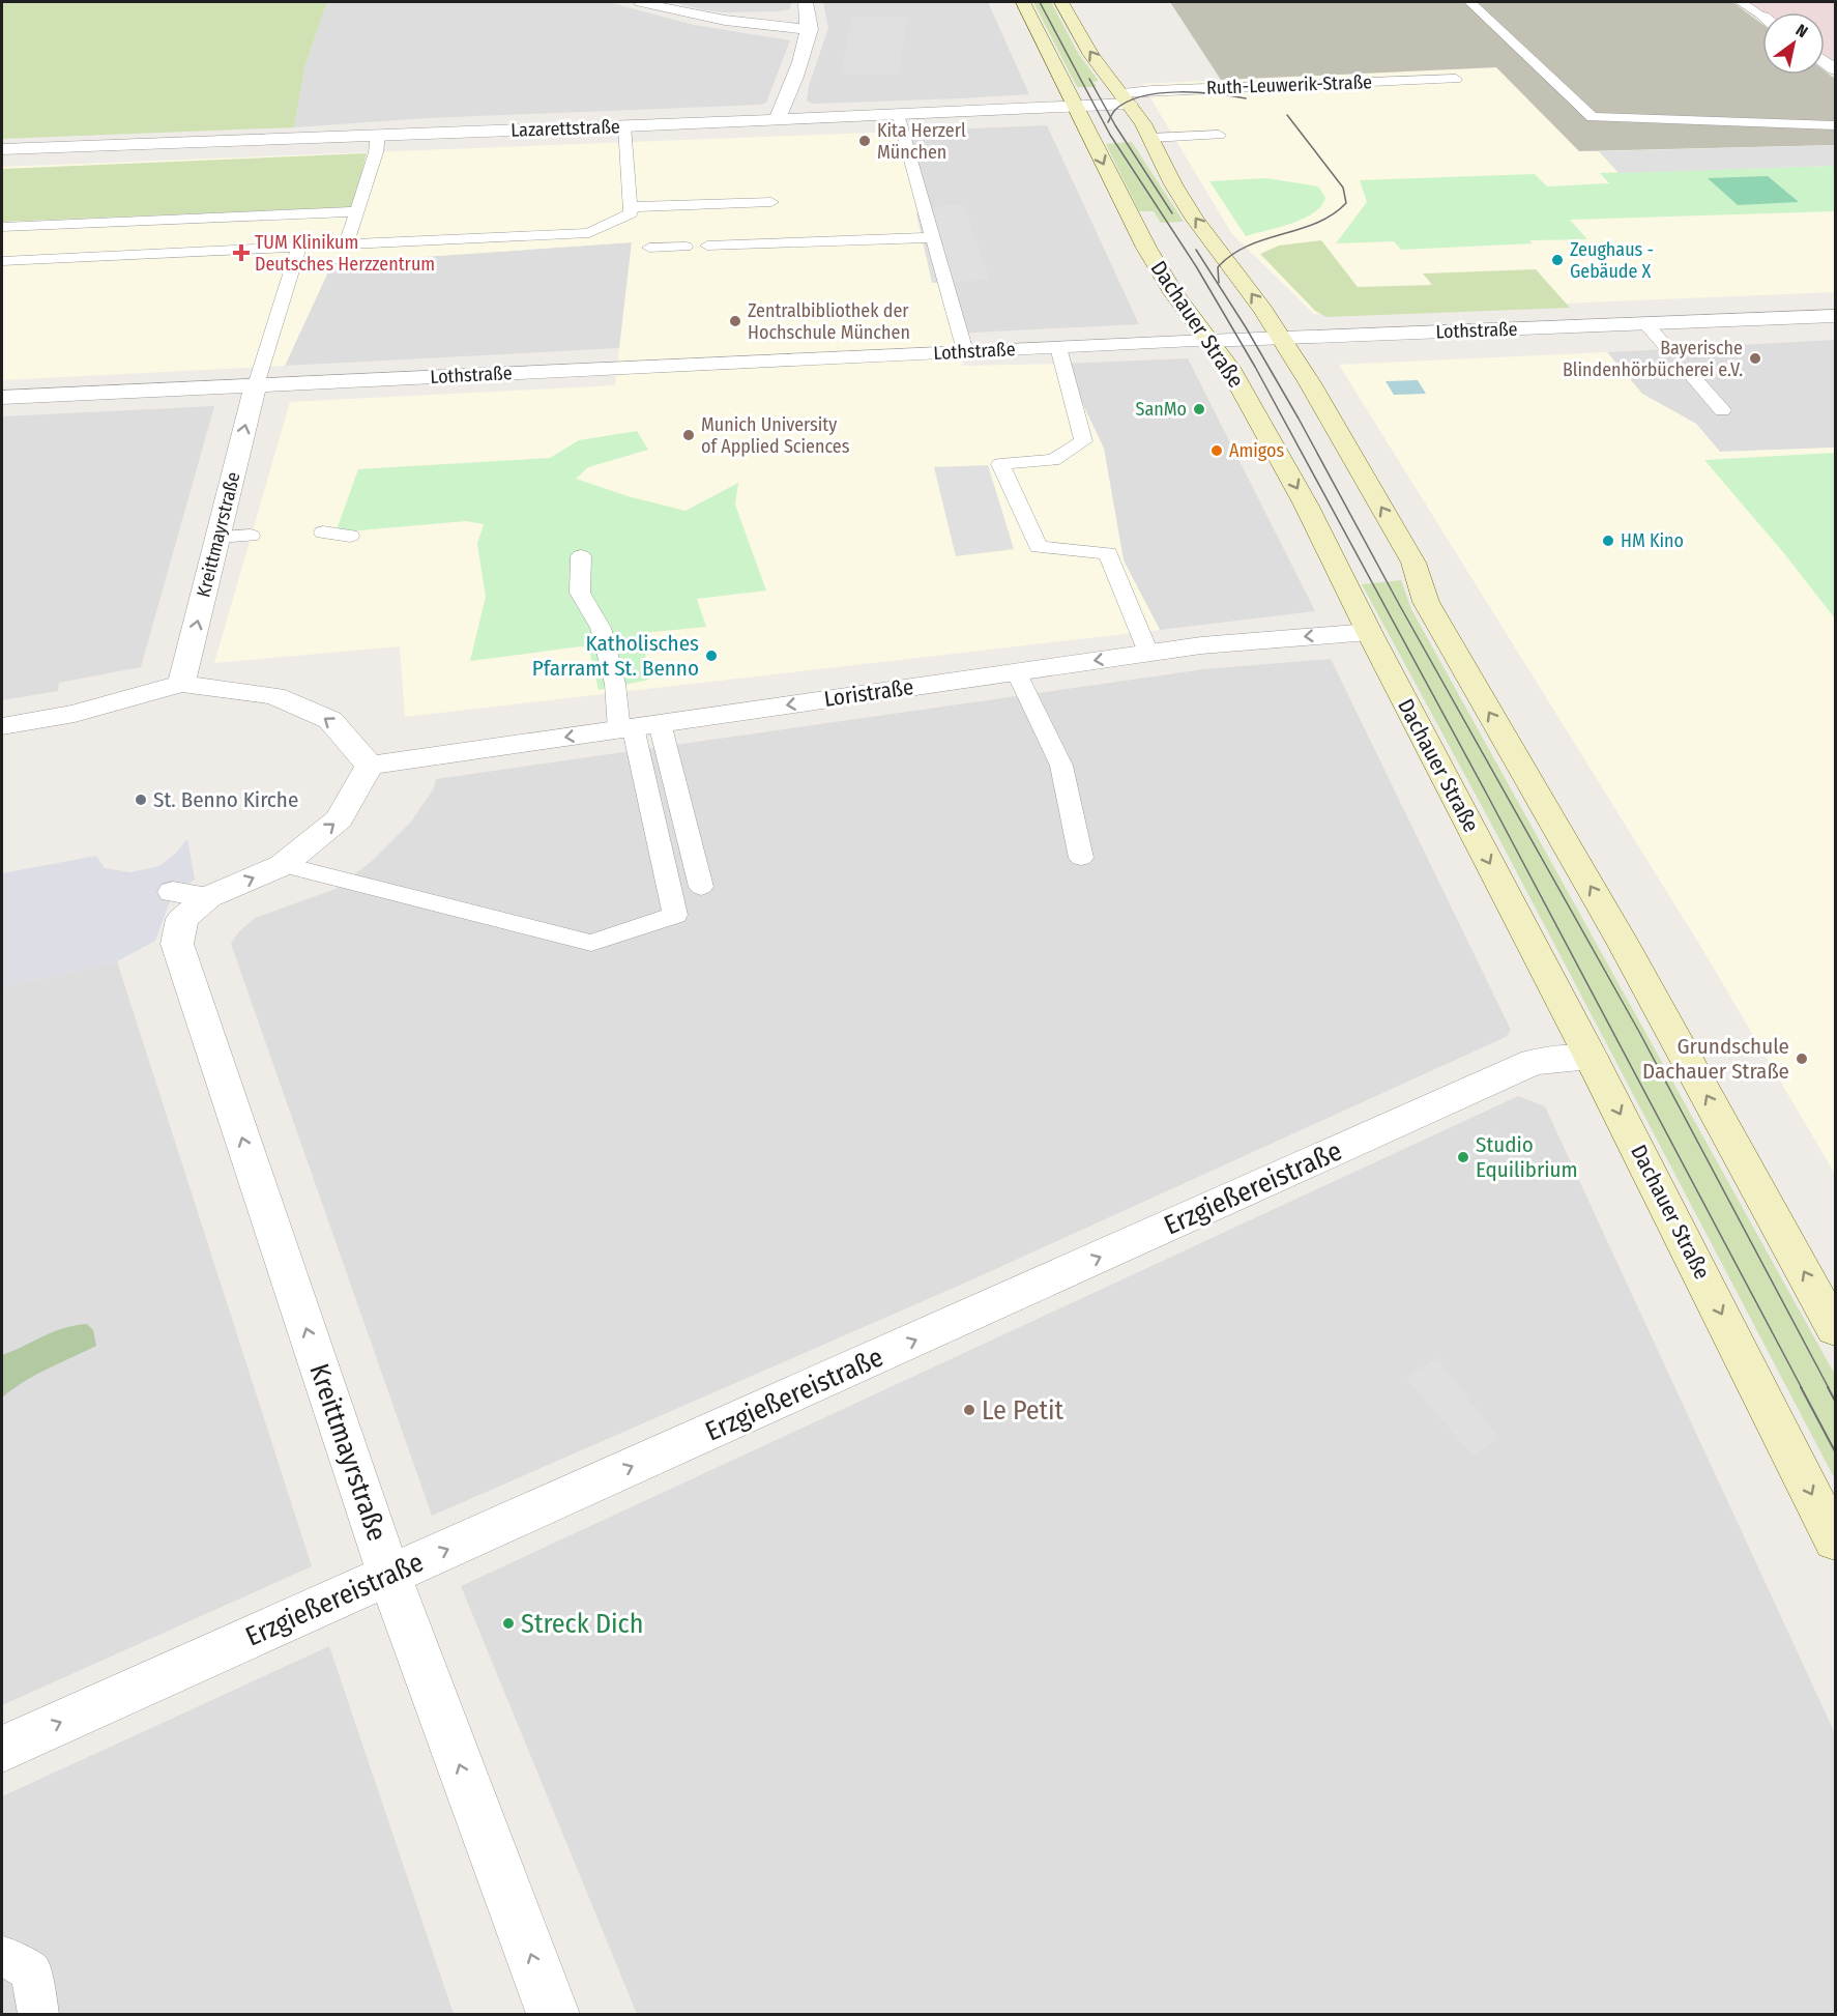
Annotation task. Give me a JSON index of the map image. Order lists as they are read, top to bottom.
{
  "streets": {
    "main road": ["Dachauer Straße"],
    "street": [
      "Lazarettstraße",
      "Lothstraße",
      "Kreittmayrstraße",
      "Loristraße",
      "Erzgießereistraße"
    ],
    "lane": ["Ruth-Leuwerik-Straße"]
  },
  "crossings": [
    ["Ruth-Leuwerik-Straße", "Lazarettstraße"],
    ["Lazarettstraße", "Dachauer Straße"],
    ["Dachauer Straße", "Lothstraße"],
    ["Dachauer Straße", "Loristraße"],
    ["Dachauer Straße", "Erzgießereistraße"],
    ["Lothstraße", "Kreittmayrstraße"],
    ["Kreittmayrstraße", "Erzgießereistraße"]
  ],
  "one_way": ["Kreittmayrstraße", "Loristraße", "Erzgießereistraße"],
  "places": {
    "other": [
      "Kita Herzerl München",
      "Zeughaus - Gebäude X",
      "Zentralbibliothek der Hochschule München",
      "Bayerische Blindenhörbücherei e.V.",
      "SanMo",
      "Munich University of Applied Sciences",
      "Amigos",
      "HM Kino",
      "Katholisches Pfarramt St. Benno",
      "St. Benno Kirche",
      "Grundschule Dachauer Straße",
      "Studio Equilibrium",
      "Le Petit",
      "Streck Dich"
    ],
    "health": ["TUM Klinikum Deutsches Herzzentrum"]
  },
  "north": "top right"
}
